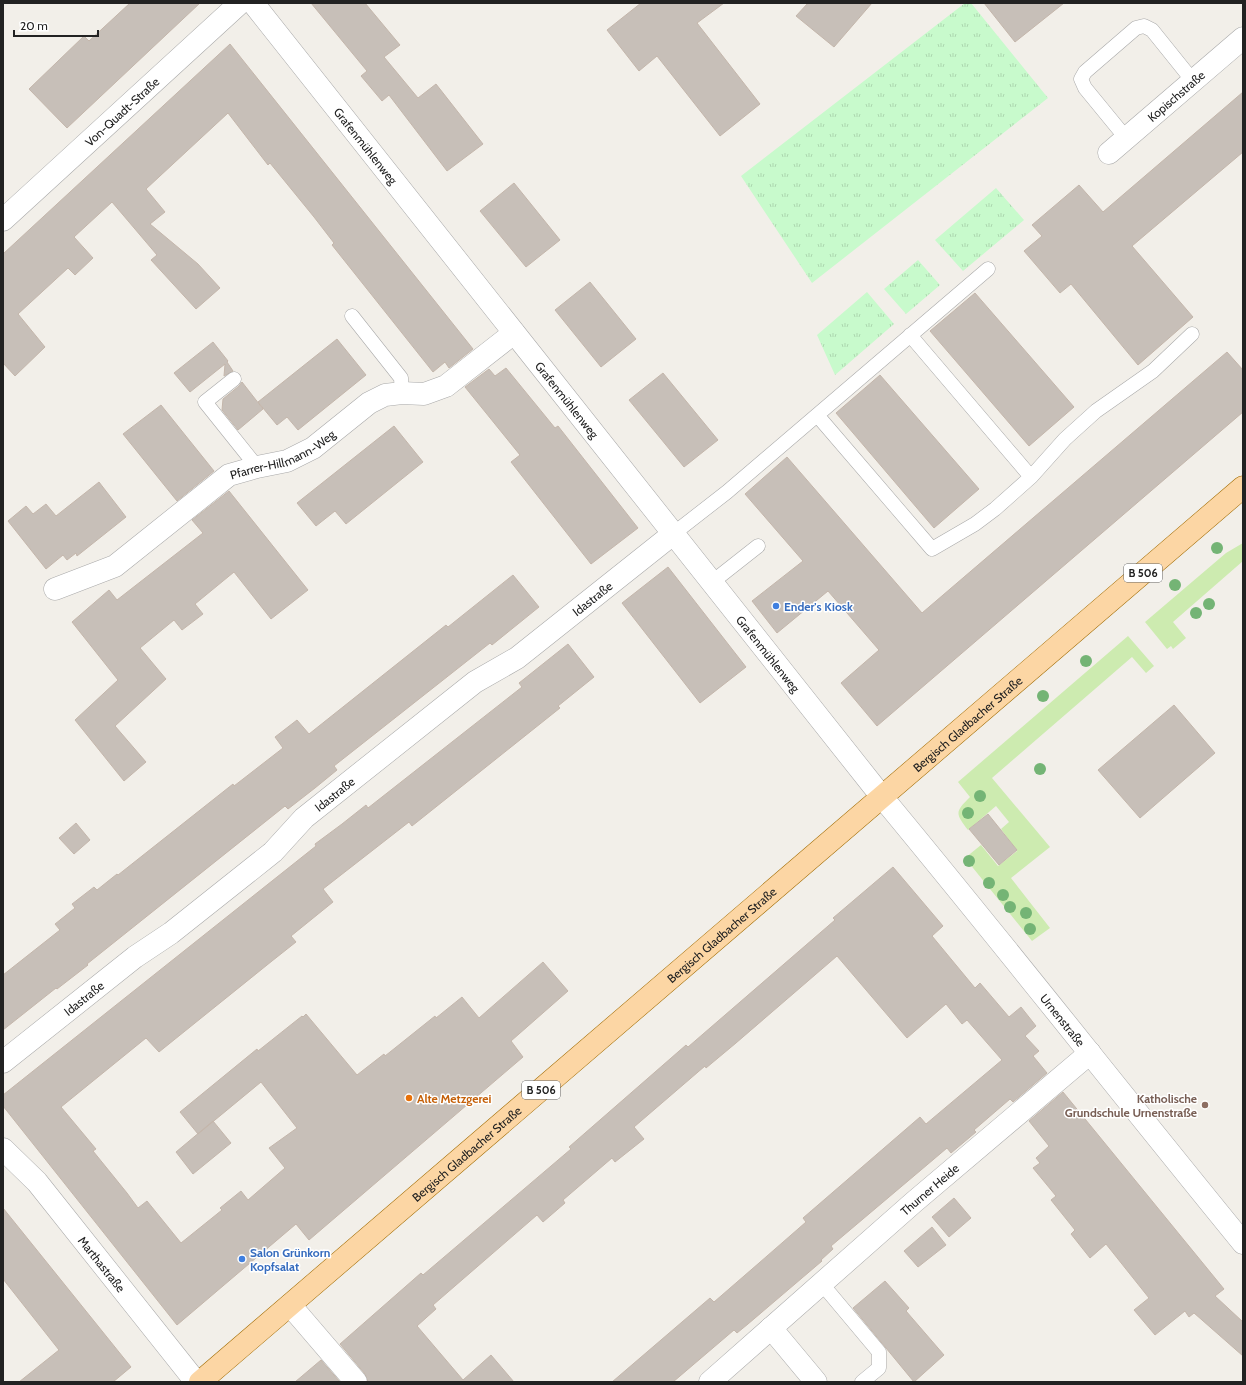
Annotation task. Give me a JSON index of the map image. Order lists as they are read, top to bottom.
{
  "streets": {
    "main road": ["B 506", "Bergisch Gladbacher Straße"],
    "street": [
      "Kopischstraße",
      "Von-Quadt-Straße",
      "Grafenmühlenweg",
      "Pfarrer-Hillmann-Weg",
      "Idastraße",
      "Urnenstraße",
      "Thurner Heide",
      "Marthastraße"
    ]
  },
  "crossings": [
    ["Grafenmühlenweg", "Pfarrer-Hillmann-Weg"],
    ["Grafenmühlenweg", "Idastraße"],
    ["Grafenmühlenweg", "Bergisch Gladbacher Straße"],
    ["Grafenmühlenweg", "Urnenstraße"],
    ["Bergisch Gladbacher Straße", "Urnenstraße"],
    ["Urnenstraße", "Thurner Heide"]
  ],
  "places": [
    "Ender's Kiosk",
    "Alte Metzgerei",
    "Katholische Grundschule Urnenstraße",
    "Salon Grünkorn Kopfsalat"
  ],
  "scale_bar": "20 m"
}
